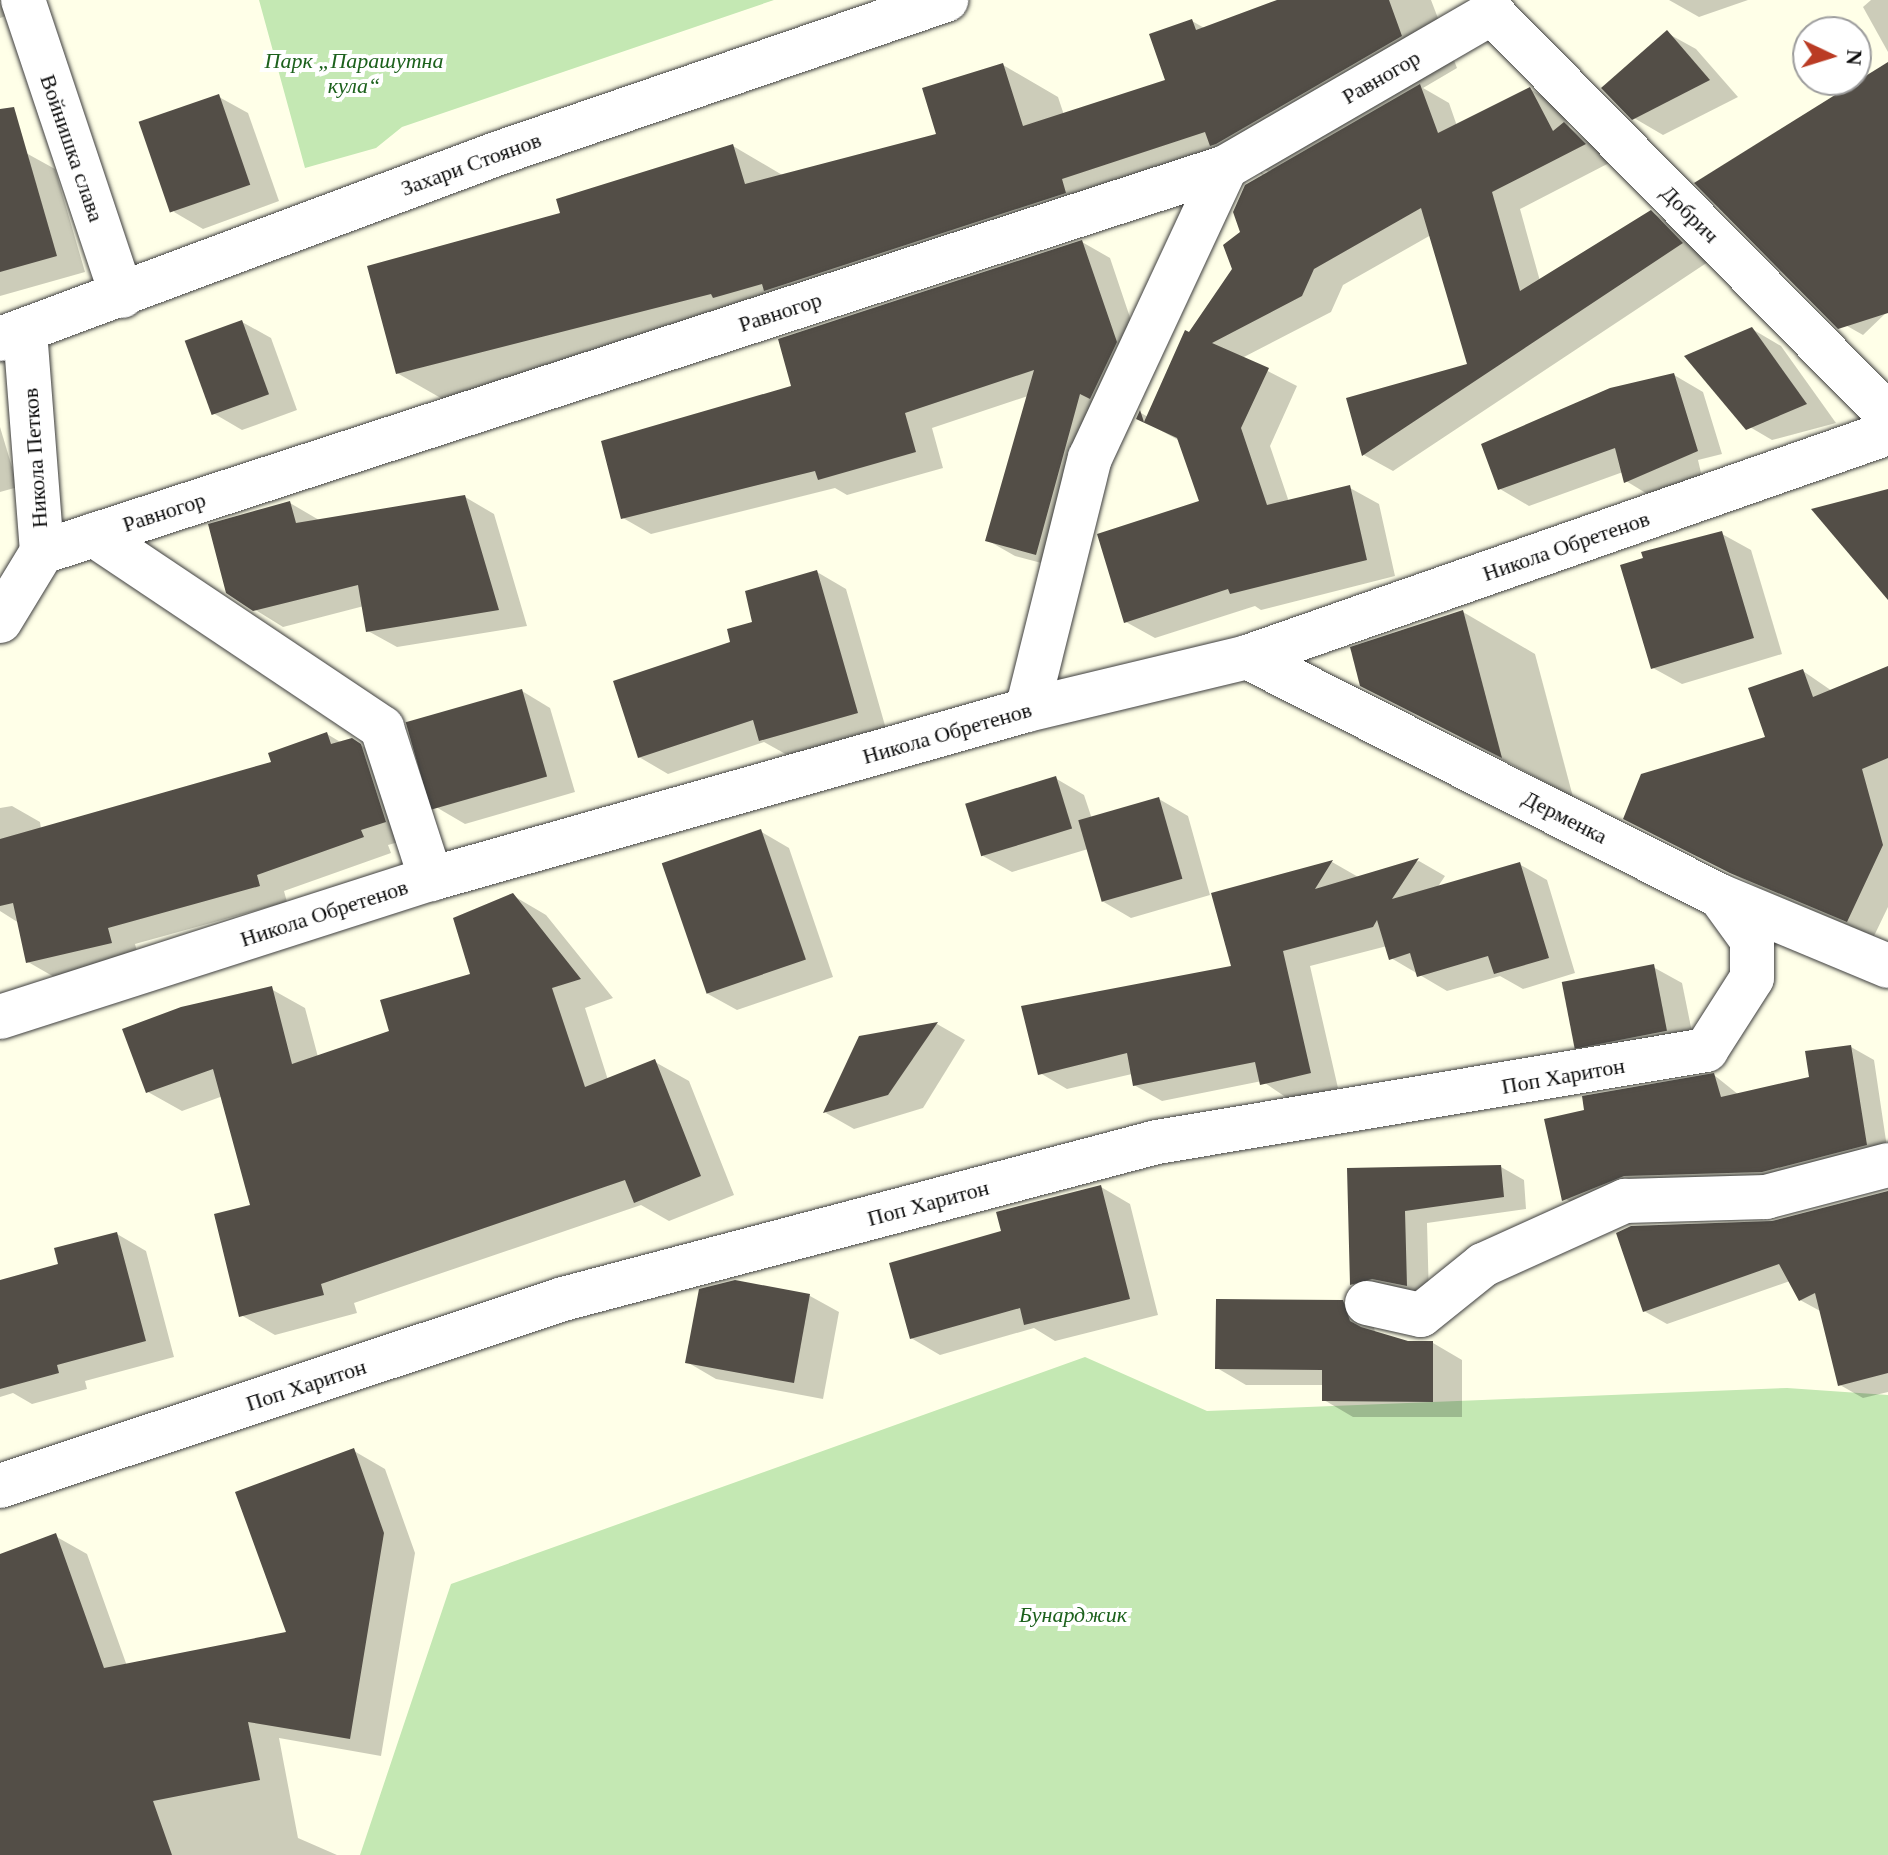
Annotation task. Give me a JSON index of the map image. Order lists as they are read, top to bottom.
{
  "streets": {
    "street": [
      "Равногор",
      "Войнишка слава",
      "Захари Стоянов",
      "Добрич",
      "Никола Петков",
      "Никола Обретенов",
      "Дерменка",
      "Поп Харитон"
    ]
  },
  "crossings": [
    ["Равногор", "Добрич"],
    ["Равногор", "Никола Петков"],
    ["Войнишка слава", "Захари Стоянов"],
    ["Захари Стоянов", "Никола Петков"],
    ["Никола Обретенов", "Дерменка"],
    ["Дерменка", "Поп Харитон"]
  ],
  "parks": ["Парк „Парашутна кула“", "Бунарджик"],
  "north": "right"
}
